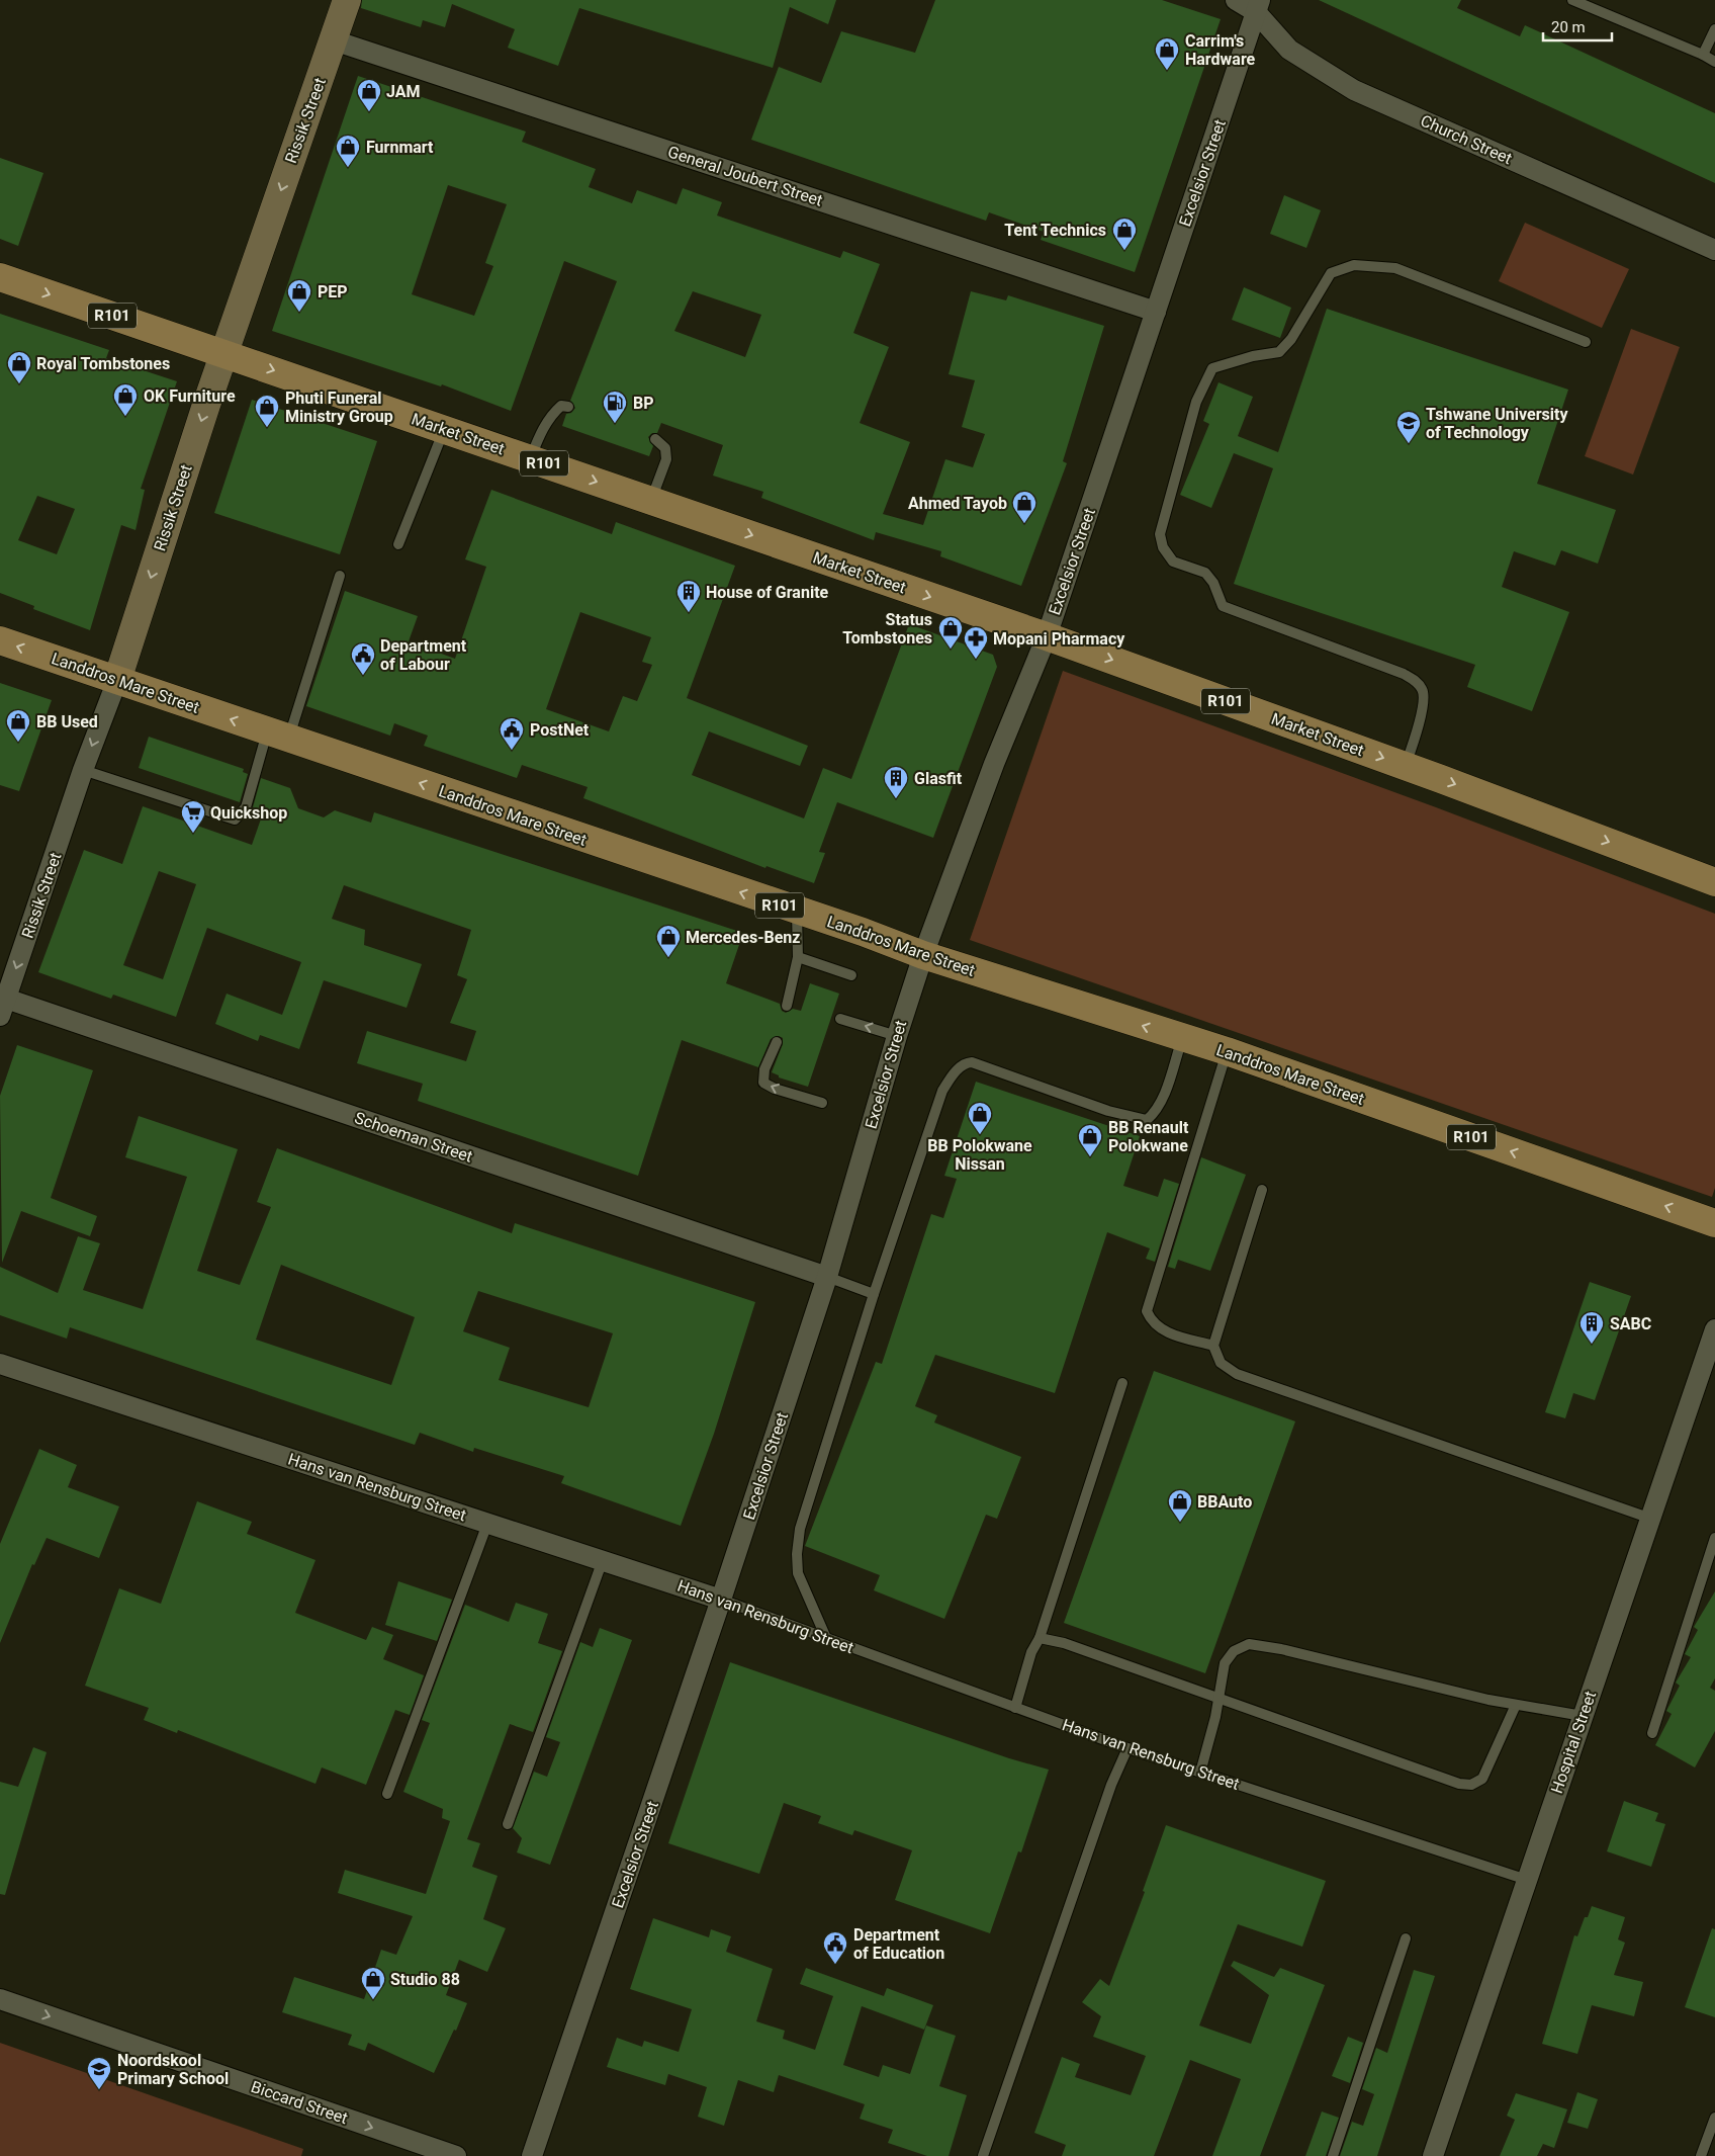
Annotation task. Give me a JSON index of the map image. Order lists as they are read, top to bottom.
{
  "streets": {
    "main road": [
      "Rissik Street",
      "R101",
      "Market Street",
      "Landdros Mare Street"
    ],
    "street": [
      "Church Street",
      "Excelsior Street",
      "General Joubert Street",
      "Schoeman Street",
      "Hans van Rensburg Street",
      "Hospital Street",
      "Biccard Street"
    ]
  },
  "crossings": [
    ["Rissik Street", "General Joubert Street"],
    ["Rissik Street", "Market Street"],
    ["Rissik Street", "Landdros Mare Street"],
    ["Rissik Street", "Schoeman Street"],
    ["Church Street", "Excelsior Street"],
    ["Excelsior Street", "General Joubert Street"],
    ["Excelsior Street", "Market Street"],
    ["Excelsior Street", "Landdros Mare Street"],
    ["Excelsior Street", "Schoeman Street"],
    ["Excelsior Street", "Hans van Rensburg Street"],
    ["Hans van Rensburg Street", "Hospital Street"]
  ],
  "one_way": [
    "Rissik Street",
    "Market Street",
    "Landdros Mare Street",
    "Biccard Street"
  ],
  "places": {
    "shop": [
      "Carrim's Hardware",
      "JAM",
      "Furnmart",
      "Tent Technics",
      "PEP",
      "Royal Tombstones",
      "OK Furniture",
      "Phuti Funeral Ministry Group",
      "Ahmed Tayob",
      "Status Tombstones",
      "BB Used",
      "Mercedes-Benz",
      "BB Polokwane Nissan",
      "BB Renault Polokwane",
      "BBAuto",
      "Studio 88"
    ],
    "fuel station": ["BP"],
    "school or university": ["Tshwane University of Technology", "Noordskool Primary School"],
    "building": ["House of Granite", "Glasfit", "SABC"],
    "pharmacy": ["Mopani Pharmacy"],
    "public building": ["Department of Labour", "PostNet", "Department of Education"],
    "supermarket": ["Quickshop"]
  },
  "scale_bar": "20 m"
}
